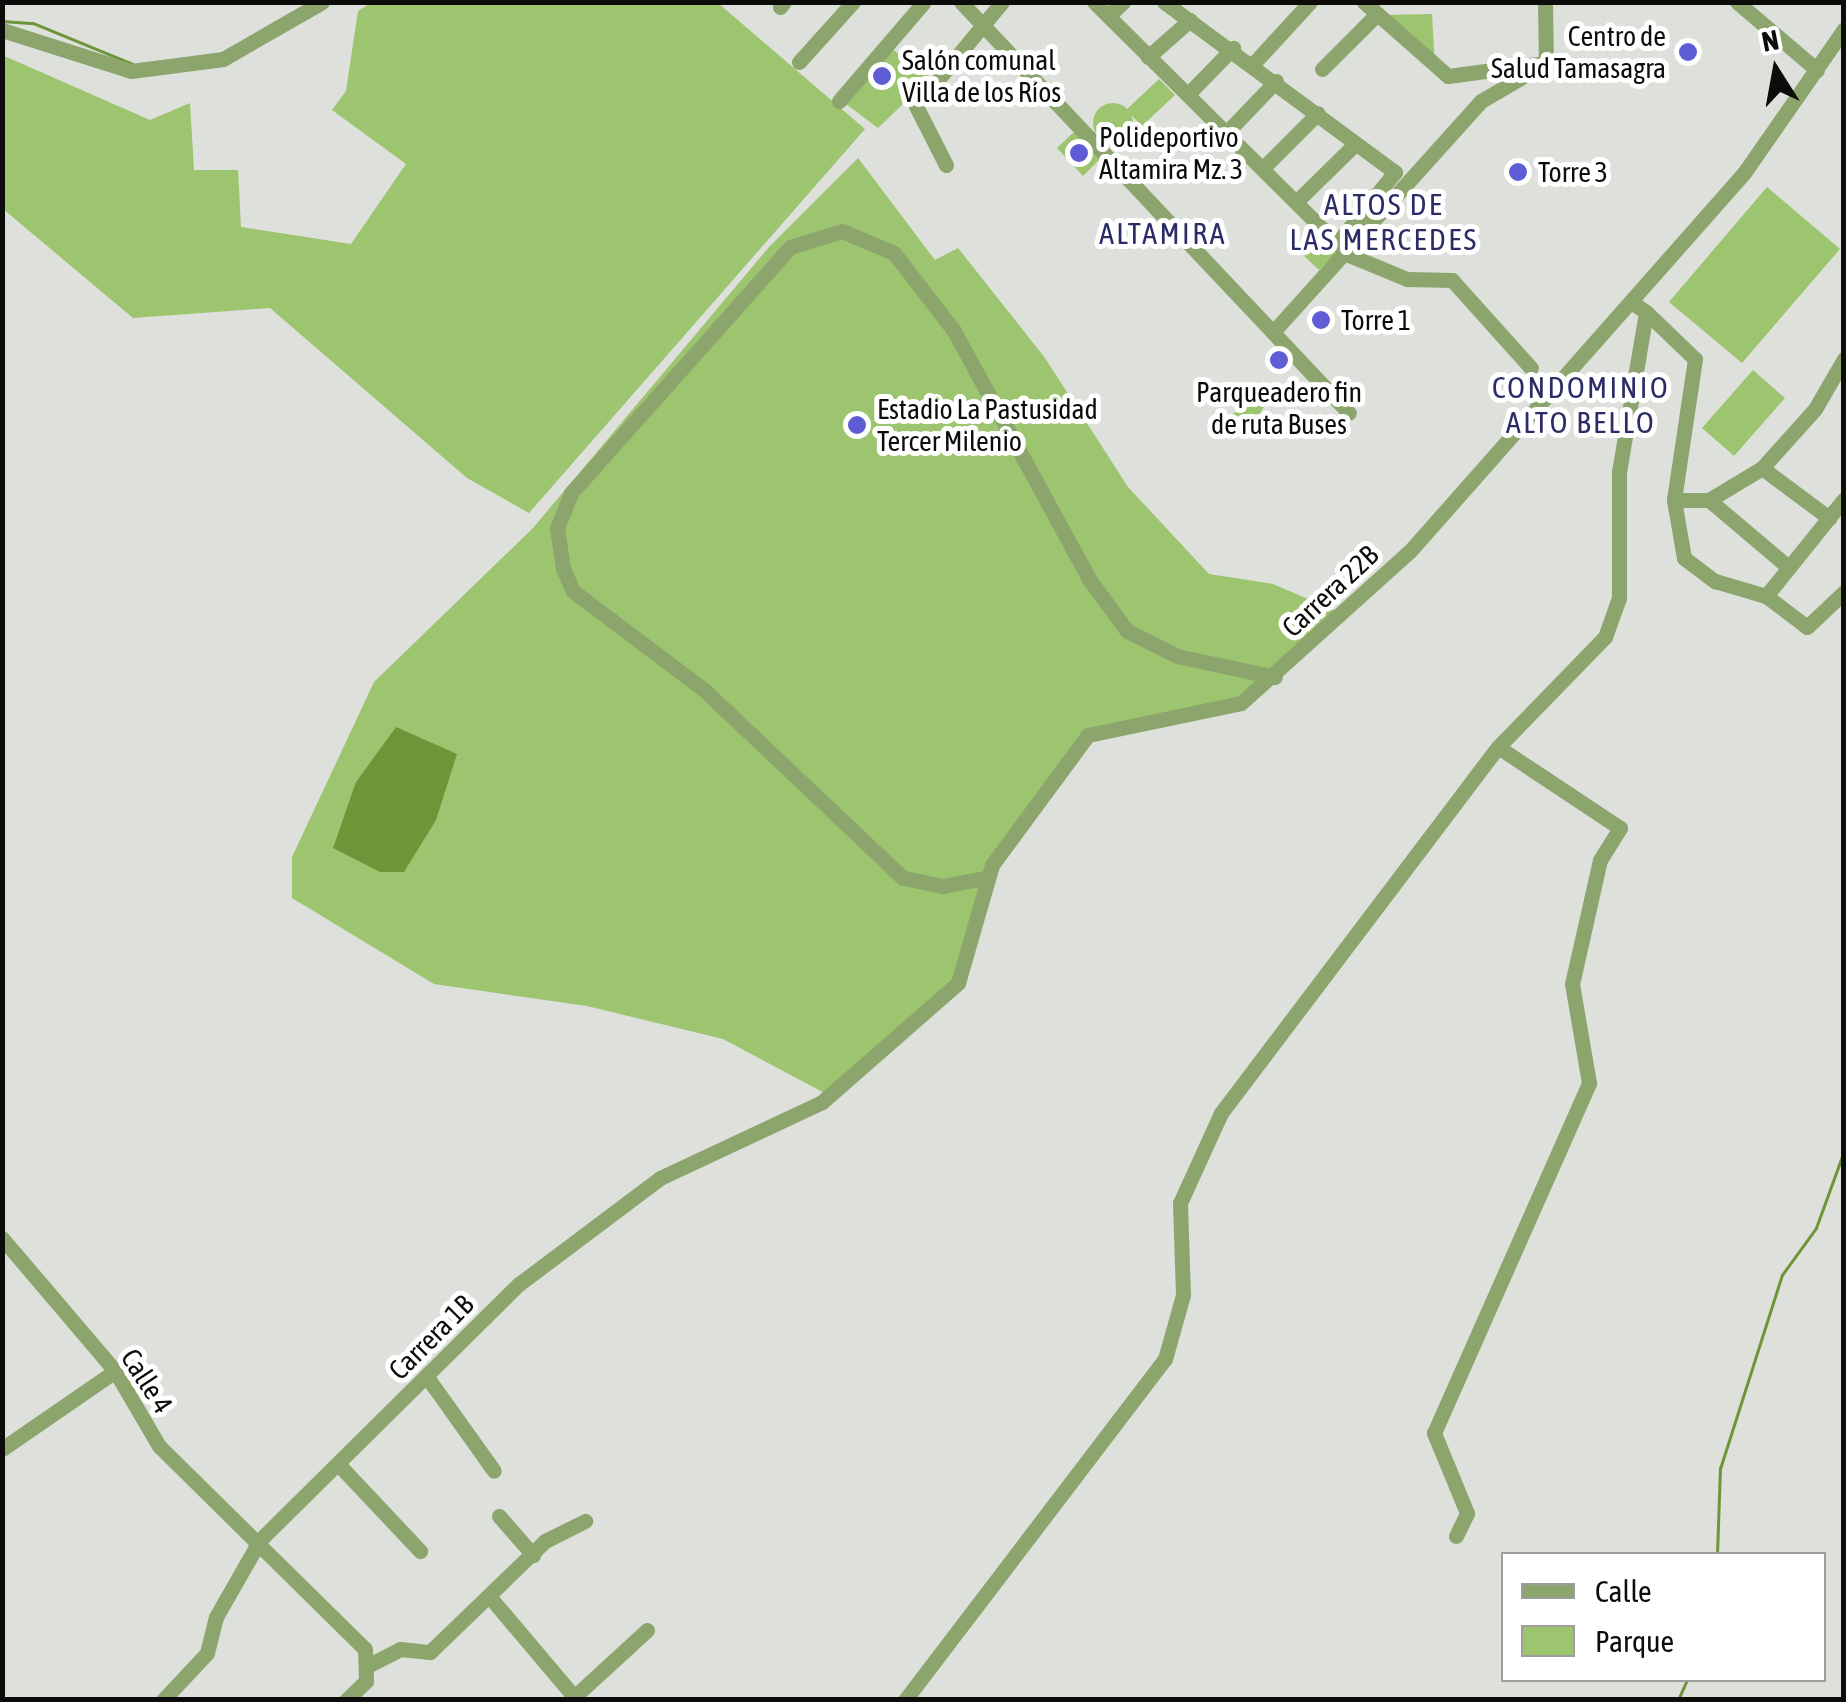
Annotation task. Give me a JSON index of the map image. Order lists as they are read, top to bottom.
{
  "streets": {
    "street": ["Carrera 22B", "Carrera 1B", "Calle 4"]
  },
  "crossings": [
    ["Carrera 22B", "Carrera 1B"],
    ["Carrera 1B", "Calle 4"]
  ],
  "districts": ["ALTOS DE LAS MERCEDES", "ALTAMIRA", "CONDOMINIO ALTO BELLO"],
  "places": [
    "Centro de Salud Tamasagra",
    "Salón comunal Villa de los Ríos",
    "Polideportivo Altamira Mz. 3",
    "Torre 3",
    "Torre 1",
    "Parqueadero fin de ruta Buses",
    "Estadio La Pastusidad Tercer Milenio"
  ],
  "legend": ["Calle", "Parque"],
  "north": "top"
}
